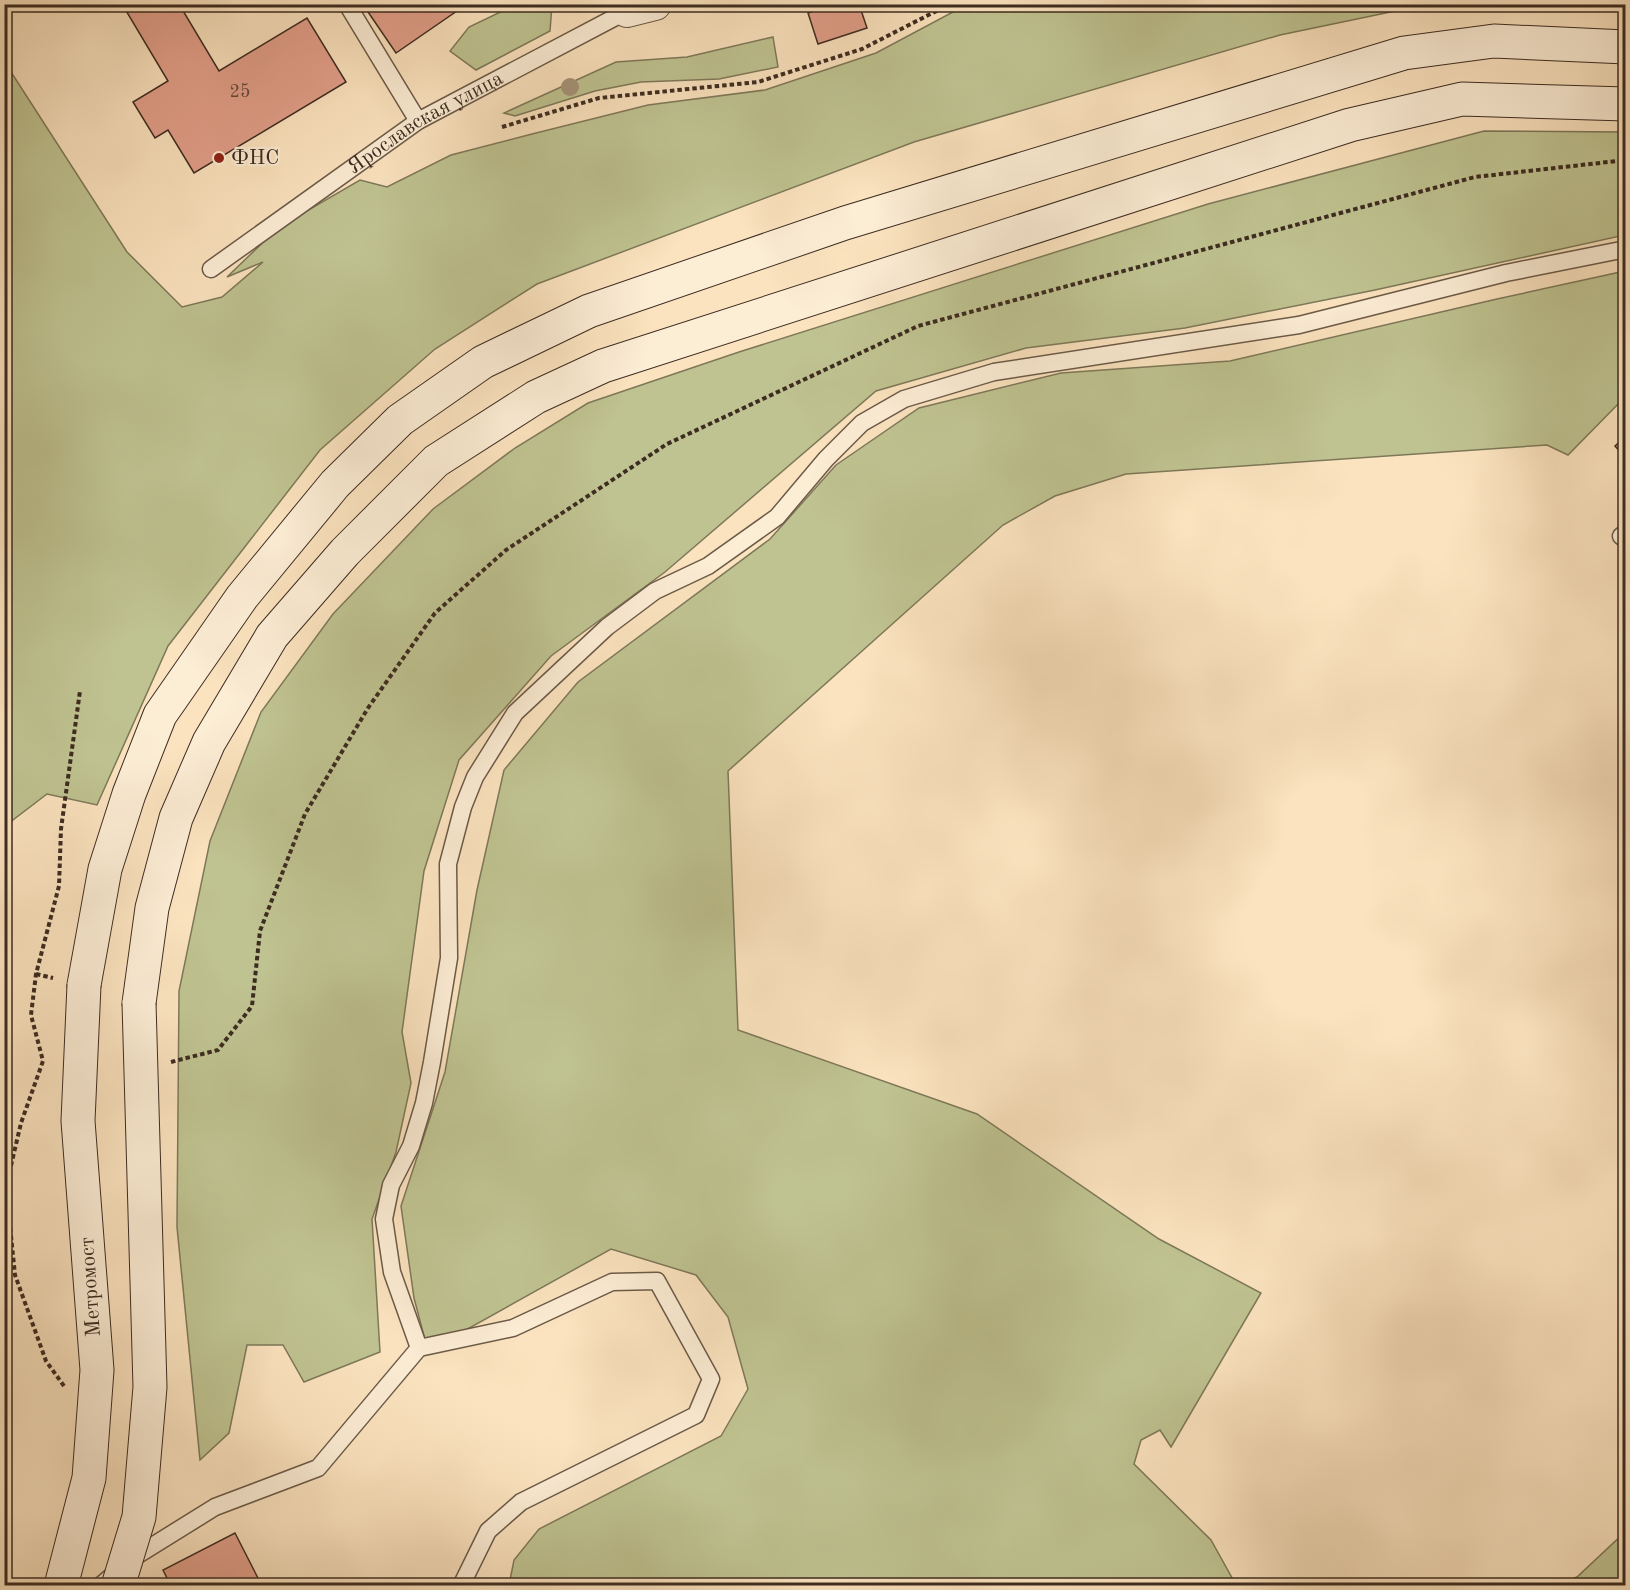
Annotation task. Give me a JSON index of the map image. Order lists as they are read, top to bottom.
{
  "streets": {
    "main road": ["Метромост"],
    "lane": ["Ярославская улица"]
  },
  "places": ["ФНС"],
  "house_numbers": ["25"]
}
